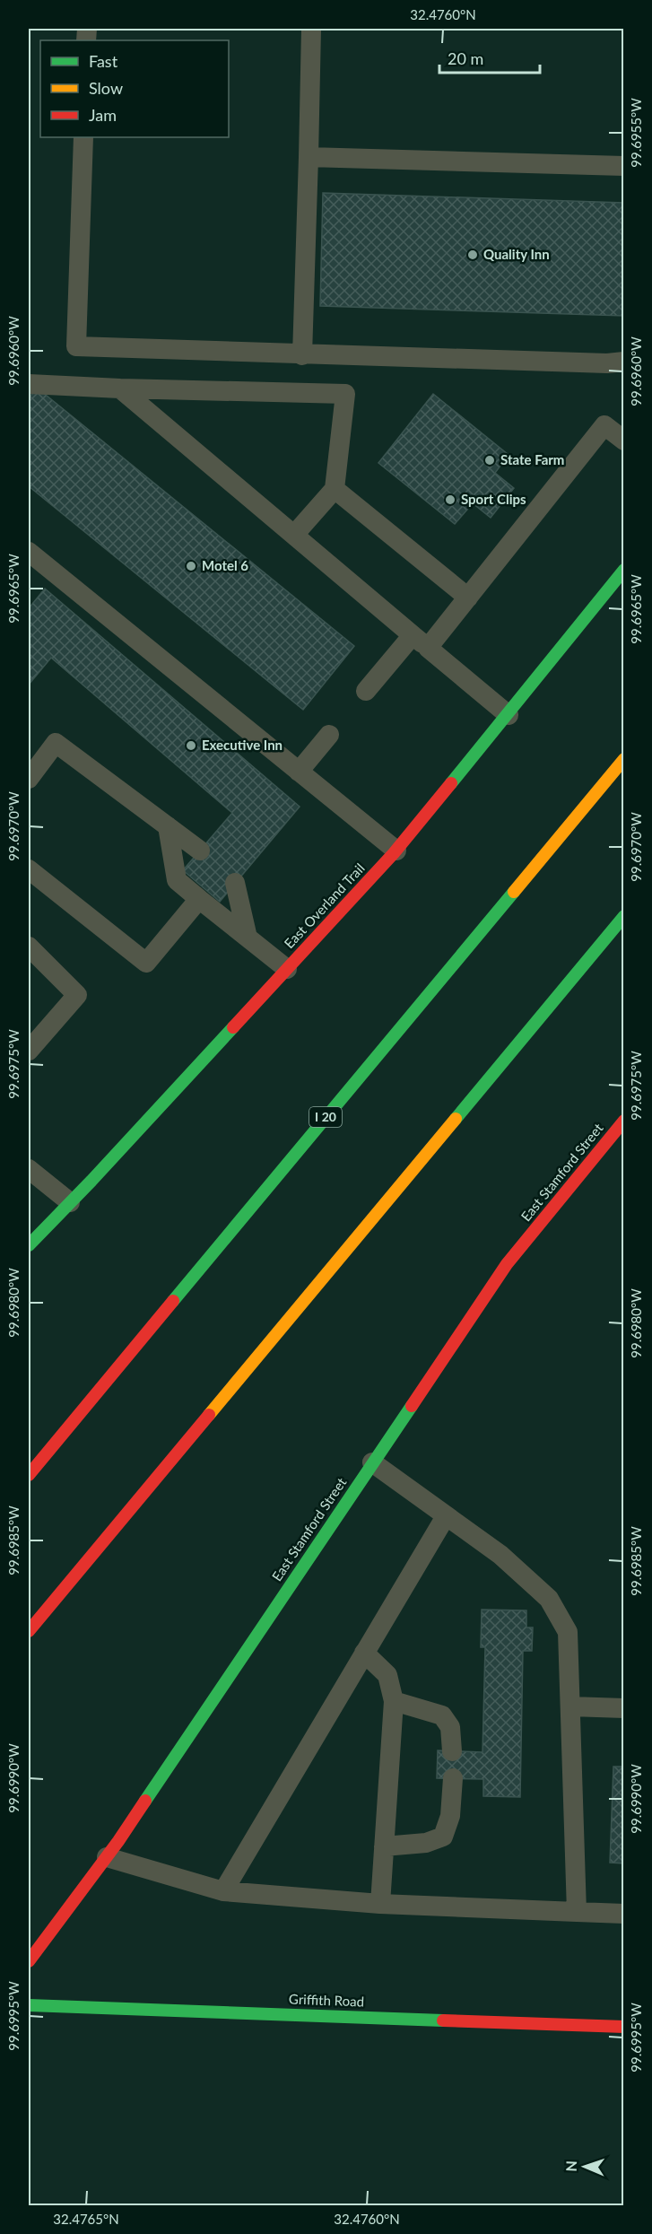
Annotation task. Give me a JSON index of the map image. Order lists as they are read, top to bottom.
{
  "streets": {
    "main road": [
      "East Overland Trail",
      "I 20",
      "East Stamford Street",
      "Griffith Road"
    ]
  },
  "places": [
    "Quality Inn",
    "State Farm",
    "Sport Clips",
    "Motel 6",
    "Executive Inn"
  ],
  "legend": ["Fast", "Slow", "Jam"],
  "scale_bar": "20 m",
  "north": "left",
  "coordinates": [
    "32.4760°N",
    "99.6955°W",
    "99.6960°W",
    "99.6965°W",
    "99.6970°W",
    "99.6975°W",
    "99.6980°W",
    "99.6985°W",
    "99.6990°W",
    "99.6995°W",
    "32.4765°N"
  ]
}
